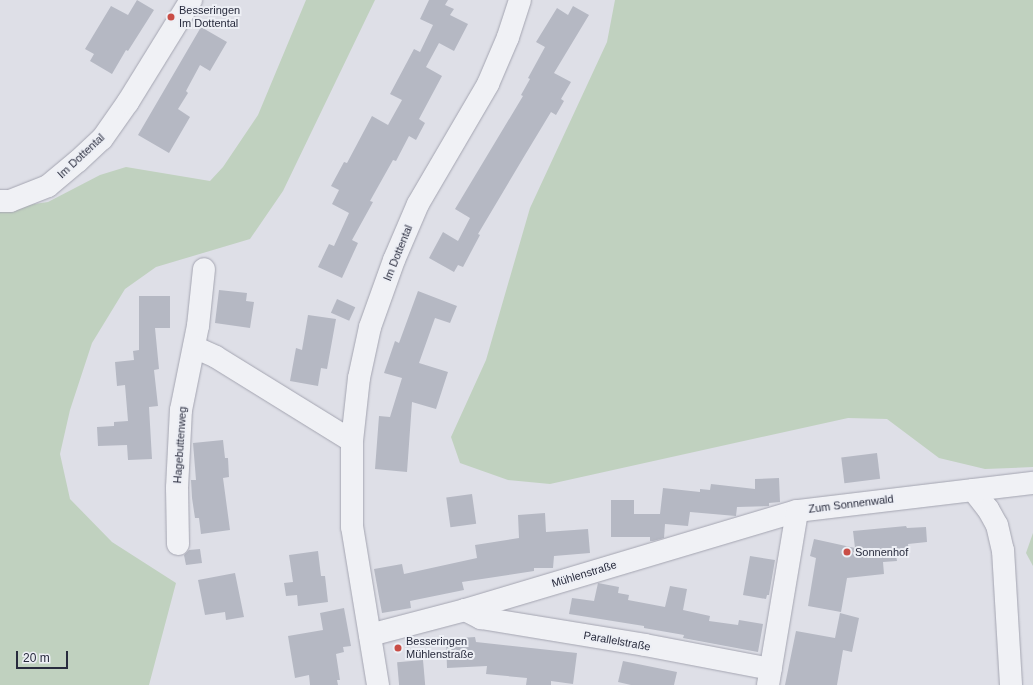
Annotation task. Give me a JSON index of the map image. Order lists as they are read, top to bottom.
{
  "streets": {
    "street": [
      "Im Dottental",
      "Hagebuttenweg",
      "Zum Sonnenwald",
      "Mühlenstraße",
      "Parallelstraße"
    ]
  },
  "crossings": [
    ["Im Dottental", "Mühlenstraße"],
    ["Zum Sonnenwald", "Mühlenstraße"],
    ["Zum Sonnenwald", "Parallelstraße"],
    ["Mühlenstraße", "Parallelstraße"]
  ],
  "places": ["Besseringen Im Dottental", "Sonnenhof", "Besseringen Mühlenstraße"],
  "scale_bar": "20 m"
}
